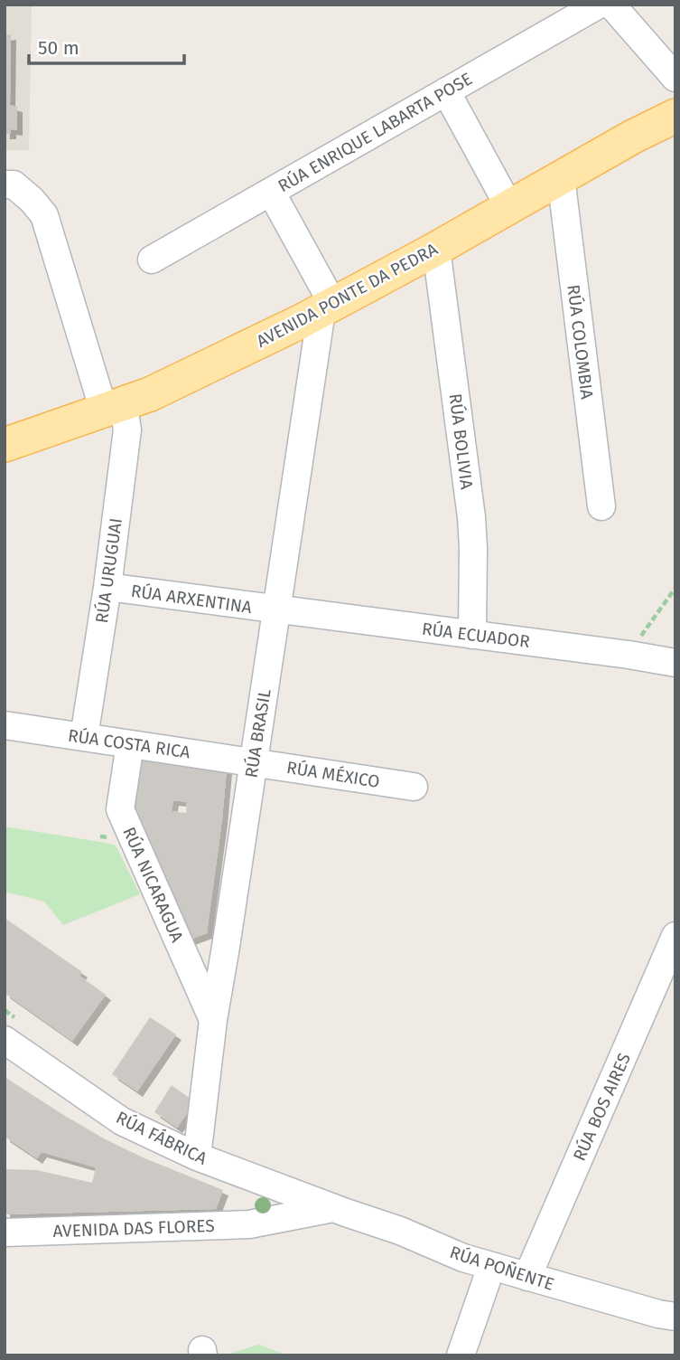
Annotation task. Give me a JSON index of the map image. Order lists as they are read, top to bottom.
{
  "streets": {
    "main road": ["AVENIDA PONTE DA PEDRA"],
    "street": [
      "RÚA ENRIQUE LABARTA POSE",
      "RÚA COLOMBIA",
      "RÚA BOLIVIA",
      "RÚA URUGUAI",
      "RÚA ARXENTINA",
      "RÚA ECUADOR",
      "RÚA BRASIL",
      "RÚA COSTA RICA",
      "RÚA MÉXICO",
      "RÚA NICARAGUA",
      "RÚA BOS AIRES",
      "RÚA FÁBRICA",
      "AVENIDA DAS FLORES",
      "RÚA POÑENTE"
    ]
  },
  "crossings": [
    ["AVENIDA PONTE DA PEDRA", "RÚA COLOMBIA"],
    ["AVENIDA PONTE DA PEDRA", "RÚA BOLIVIA"],
    ["AVENIDA PONTE DA PEDRA", "RÚA URUGUAI"],
    ["AVENIDA PONTE DA PEDRA", "RÚA BRASIL"],
    ["RÚA BOLIVIA", "RÚA ECUADOR"],
    ["RÚA URUGUAI", "RÚA ARXENTINA"],
    ["RÚA URUGUAI", "RÚA COSTA RICA"],
    ["RÚA ARXENTINA", "RÚA ECUADOR"],
    ["RÚA ARXENTINA", "RÚA BRASIL"],
    ["RÚA ECUADOR", "RÚA BRASIL"],
    ["RÚA BRASIL", "RÚA COSTA RICA"],
    ["RÚA BRASIL", "RÚA MÉXICO"],
    ["RÚA BRASIL", "RÚA NICARAGUA"],
    ["RÚA BRASIL", "RÚA FÁBRICA"],
    ["RÚA COSTA RICA", "RÚA MÉXICO"],
    ["RÚA COSTA RICA", "RÚA NICARAGUA"],
    ["RÚA BOS AIRES", "RÚA POÑENTE"],
    ["RÚA FÁBRICA", "AVENIDA DAS FLORES"],
    ["RÚA FÁBRICA", "RÚA POÑENTE"],
    ["AVENIDA DAS FLORES", "RÚA POÑENTE"]
  ],
  "scale_bar": "50 m"
}
